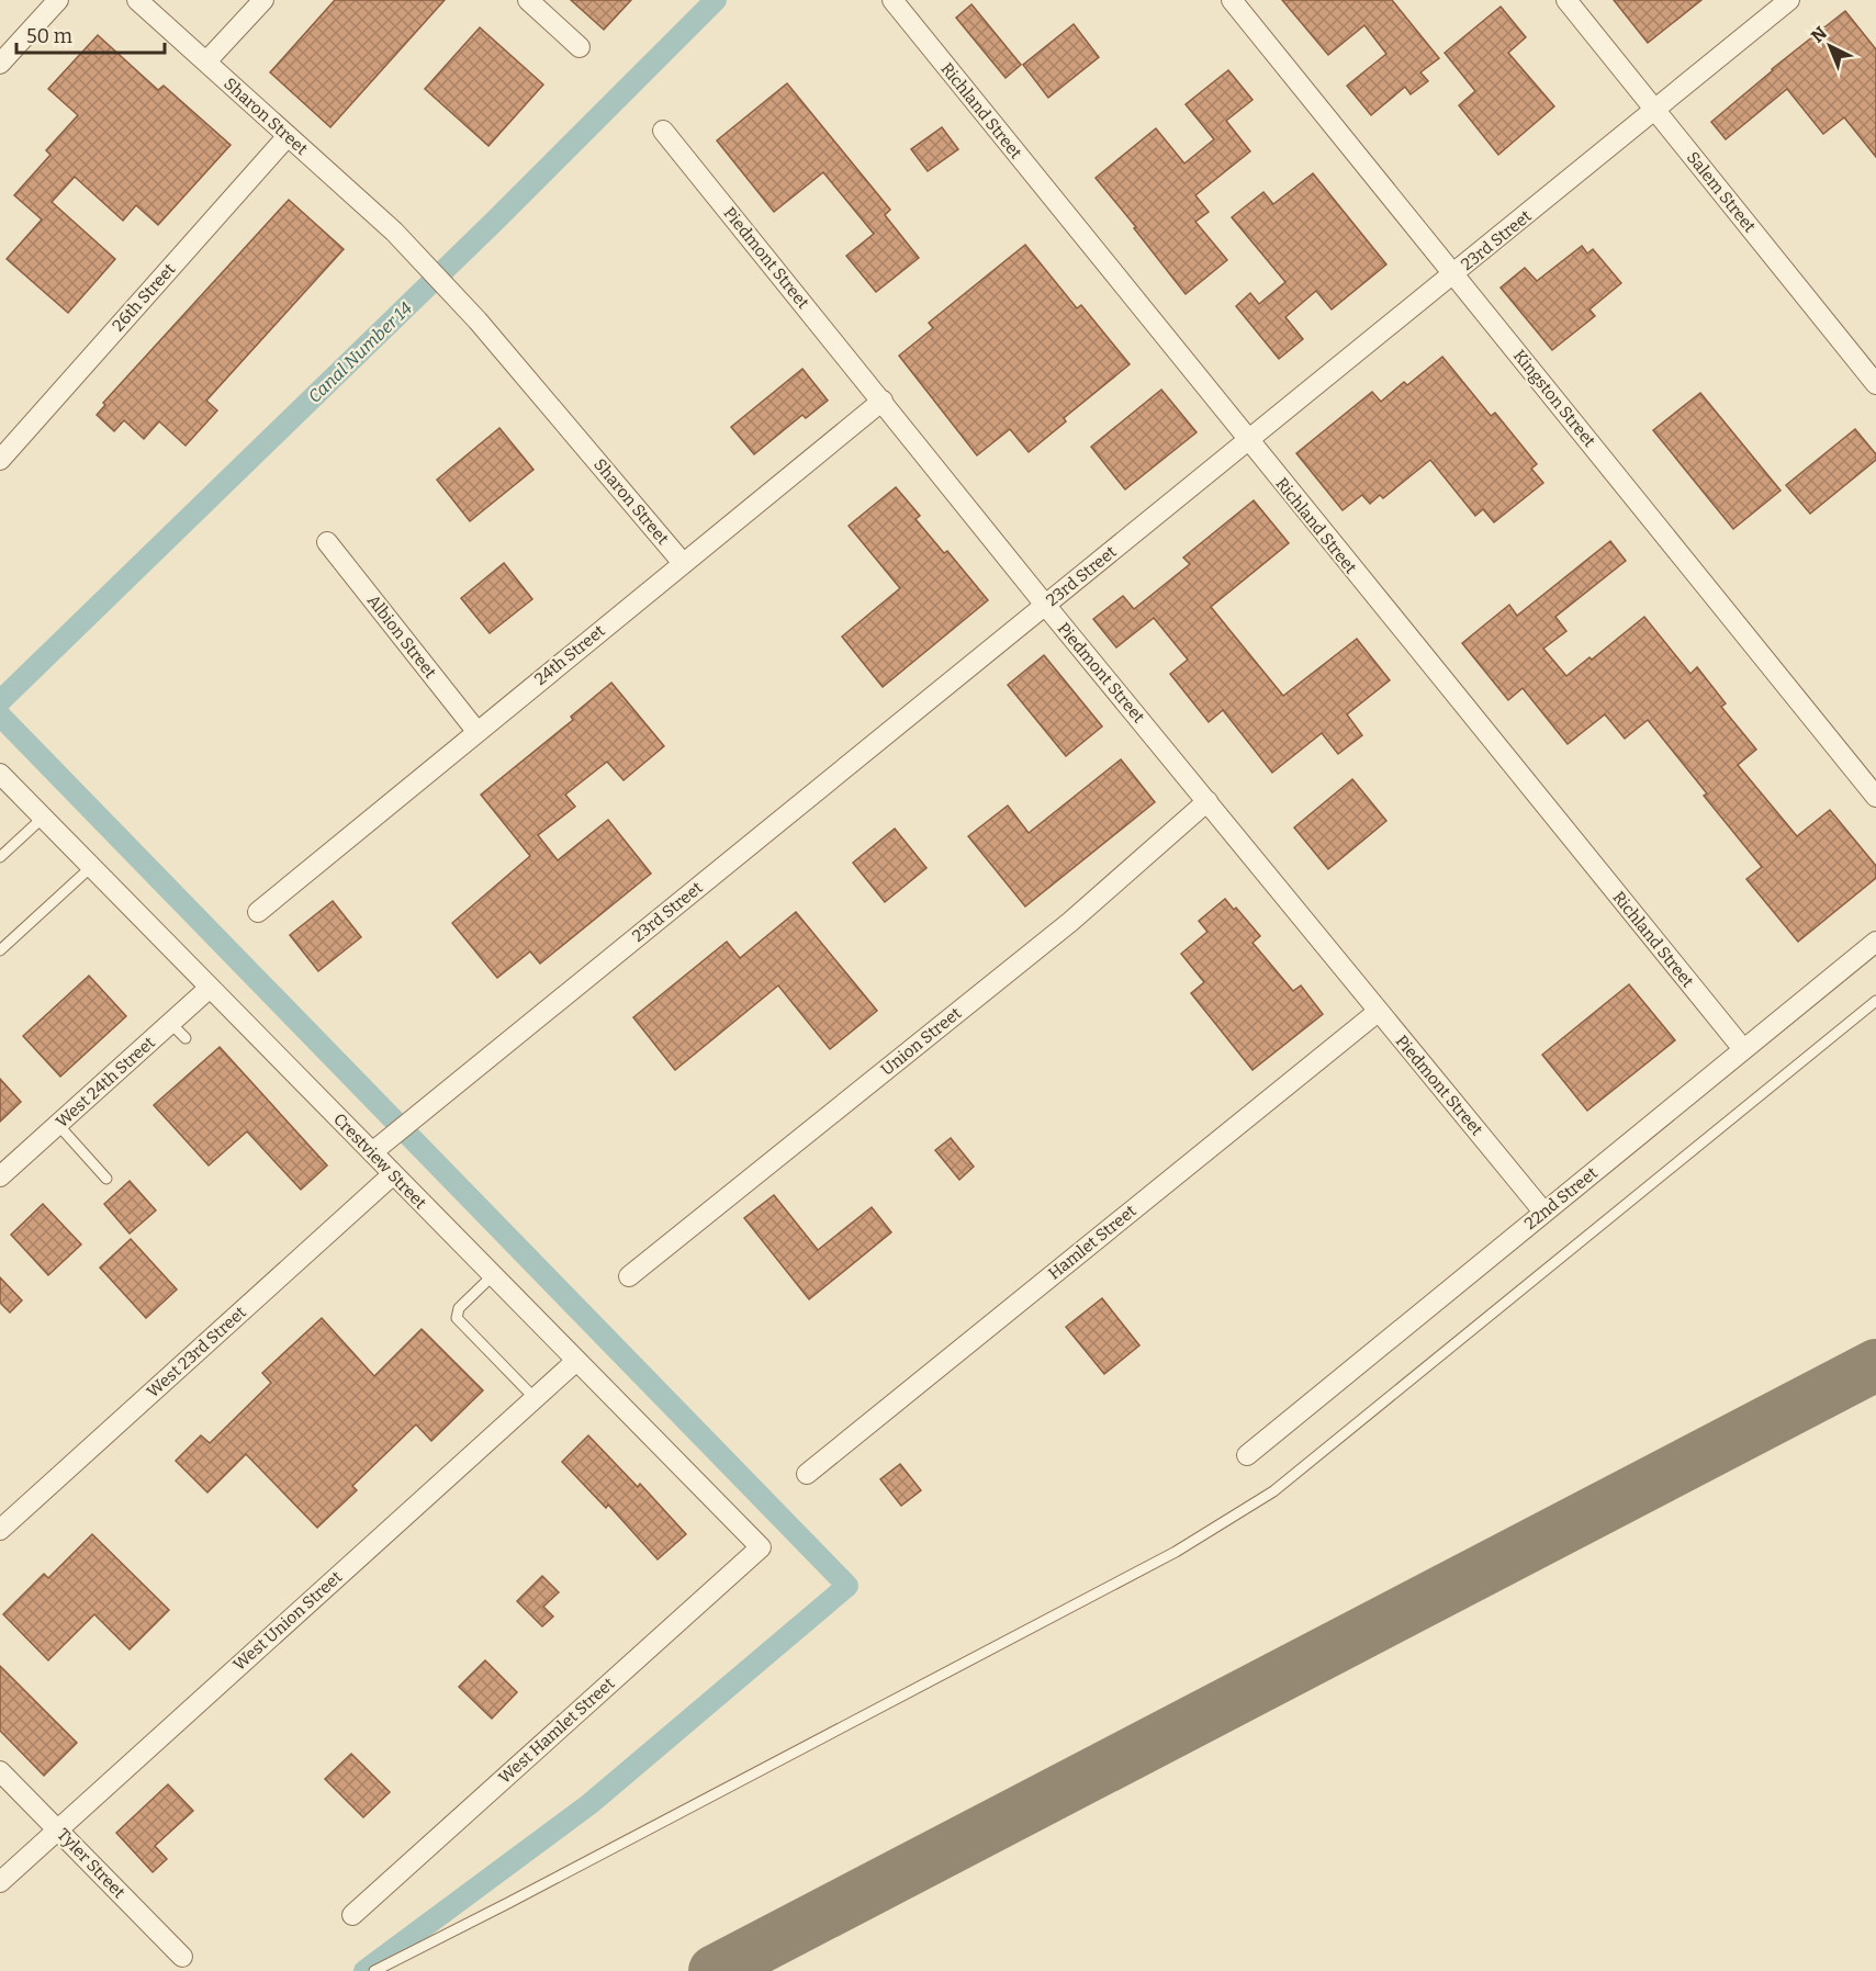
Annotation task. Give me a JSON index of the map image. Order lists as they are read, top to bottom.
{
  "streets": {
    "street": [
      "Richland Street",
      "Sharon Street",
      "Salem Street",
      "23rd Street",
      "Piedmont Street",
      "26th Street",
      "Kingston Street",
      "Albion Street",
      "24th Street",
      "Union Street",
      "West 24th Street",
      "Crestview Street",
      "22nd Street",
      "Hamlet Street",
      "West 23rd Street",
      "West Union Street",
      "West Hamlet Street",
      "Tyler Street"
    ]
  },
  "crossings": [
    ["Richland Street", "23rd Street"],
    ["Richland Street", "22nd Street"],
    ["Sharon Street", "26th Street"],
    ["Sharon Street", "24th Street"],
    ["Salem Street", "23rd Street"],
    ["23rd Street", "Piedmont Street"],
    ["23rd Street", "Kingston Street"],
    ["23rd Street", "Crestview Street"],
    ["Piedmont Street", "24th Street"],
    ["Piedmont Street", "Union Street"],
    ["Piedmont Street", "22nd Street"],
    ["Piedmont Street", "Hamlet Street"],
    ["Albion Street", "24th Street"],
    ["West 24th Street", "Crestview Street"],
    ["Crestview Street", "West 23rd Street"],
    ["Crestview Street", "West Union Street"],
    ["Crestview Street", "West Hamlet Street"],
    ["West Union Street", "Tyler Street"]
  ],
  "water": ["Canal Number 14"],
  "scale_bar": "50 m",
  "north": "top left"
}
